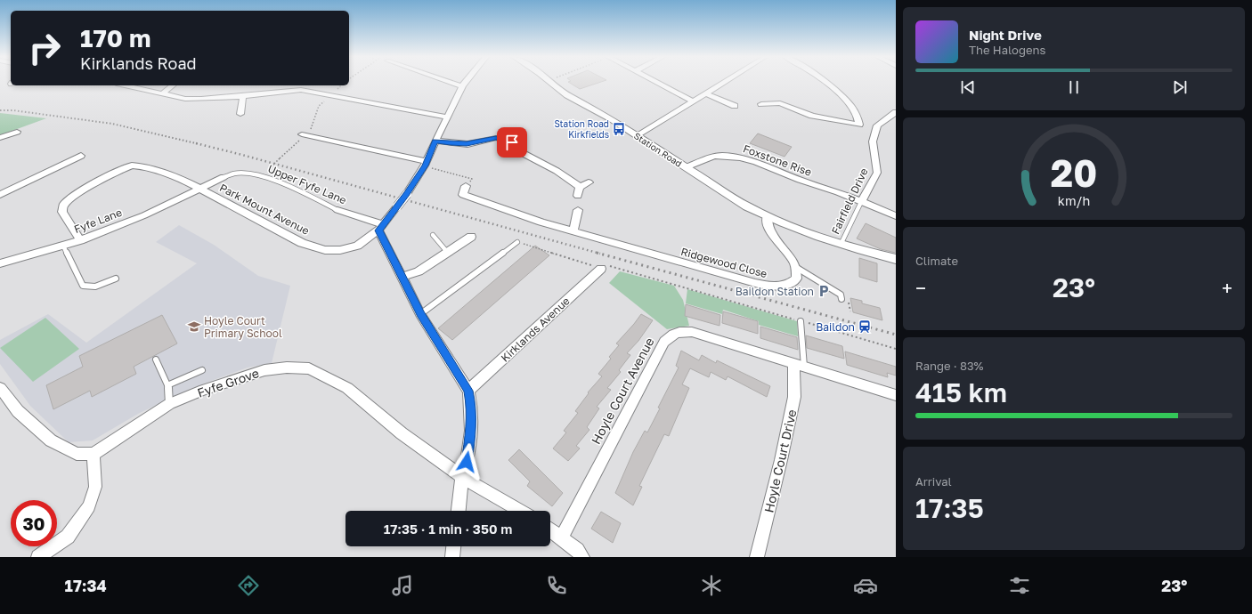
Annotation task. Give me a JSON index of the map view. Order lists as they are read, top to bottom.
{
  "streets": {
    "street": [
      "Station Road",
      "Foxstone Rise",
      "Upper Fyfe Lane",
      "Fairfield Drive",
      "Park Mount Avenue",
      "Fyfe Lane",
      "Ridgewood Close",
      "Kirklands Avenue",
      "Fyfe Grove",
      "Hoyle Court Avenue",
      "Hoyle Court Drive"
    ]
  },
  "crossings": [
    ["Station Road", "Foxstone Rise"],
    ["Station Road", "Fairfield Drive"],
    ["Foxstone Rise", "Fairfield Drive"],
    ["Upper Fyfe Lane", "Park Mount Avenue"],
    ["Upper Fyfe Lane", "Fyfe Lane"],
    ["Park Mount Avenue", "Fyfe Lane"],
    ["Hoyle Court Avenue", "Hoyle Court Drive"]
  ],
  "places": {
    "bus stop": ["Station Road Kirkfields"],
    "parking": ["Baildon Station"],
    "school or university": ["Hoyle Court Primary School"],
    "station": ["Baildon"]
  },
  "page": {
    "turn": ["170 m", "Kirklands Road"],
    "song": ["Night Drive", "The Halogens"],
    "tile": [
      "Climate",
      ["Range · 83%", "415 km"],
      ["Arrival", "17:35"]
    ],
    "heat": ["−", "23°", "+"],
    "limit": "30",
    "trip": "17:35 · 1 min · 350 m",
    "tabs": ["17:34", "23°"],
    "gauge": ["20", "km/h"]
  }
}
